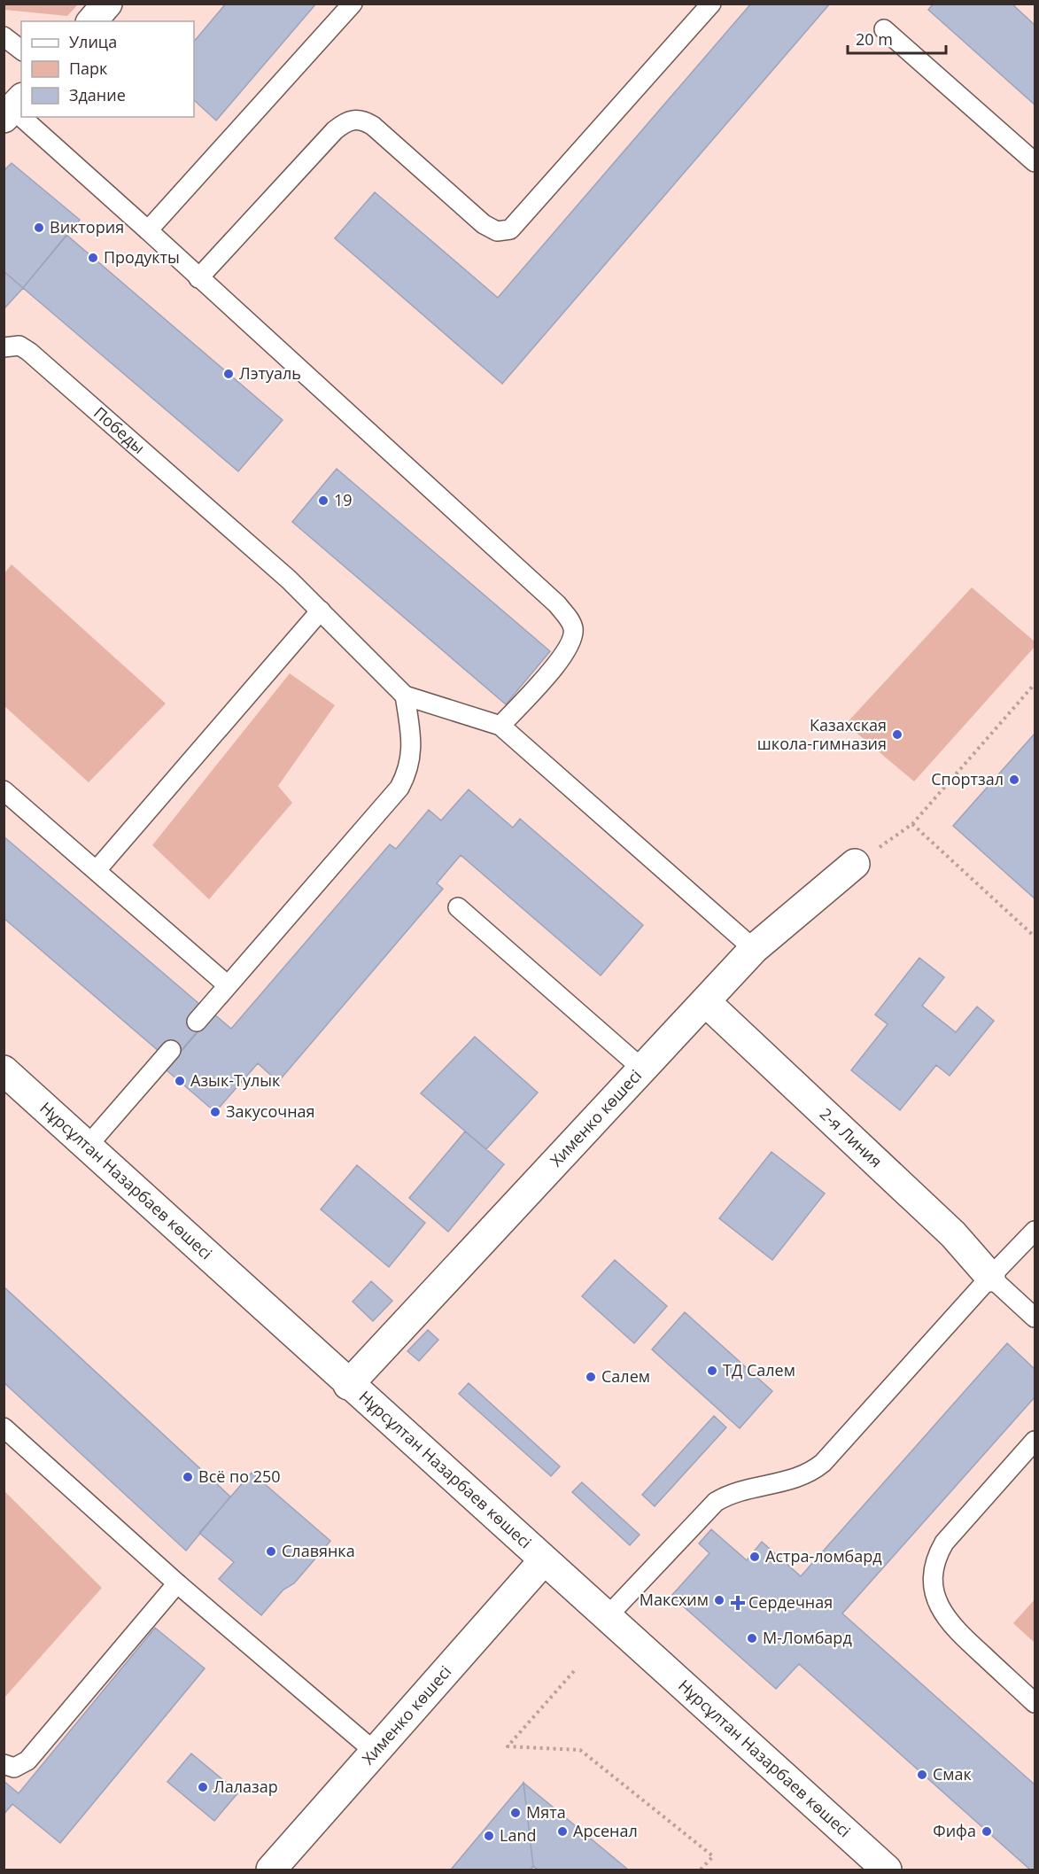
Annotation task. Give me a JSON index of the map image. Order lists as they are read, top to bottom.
{
  "streets": {
    "main road": ["Хименко көшесі", "2-я Линия", "Нұрсұлтан Назарбаев көшесі"],
    "lane": ["Победы"]
  },
  "crossings": [
    ["Хименко көшесі", "2-я Линия"],
    ["Хименко көшесі", "Нұрсұлтан Назарбаев көшесі"]
  ],
  "places": {
    "other": [
      "Виктория",
      "Продукты",
      "Лэтуаль",
      "19",
      "Казахская школа-гимназия",
      "Спортзал",
      "Азык-Тулык",
      "Закусочная",
      "ТД Салем",
      "Салем",
      "Всё по 250",
      "Славянка",
      "Астра-ломбард",
      "Максхим",
      "М-Ломбард",
      "Смак",
      "Лалазар",
      "Мята",
      "Арсенал",
      "Фифа",
      "Land"
    ],
    "health": ["Сердечная"]
  },
  "legend": ["Улица", "Парк", "Здание"],
  "scale_bar": "20 m"
}
